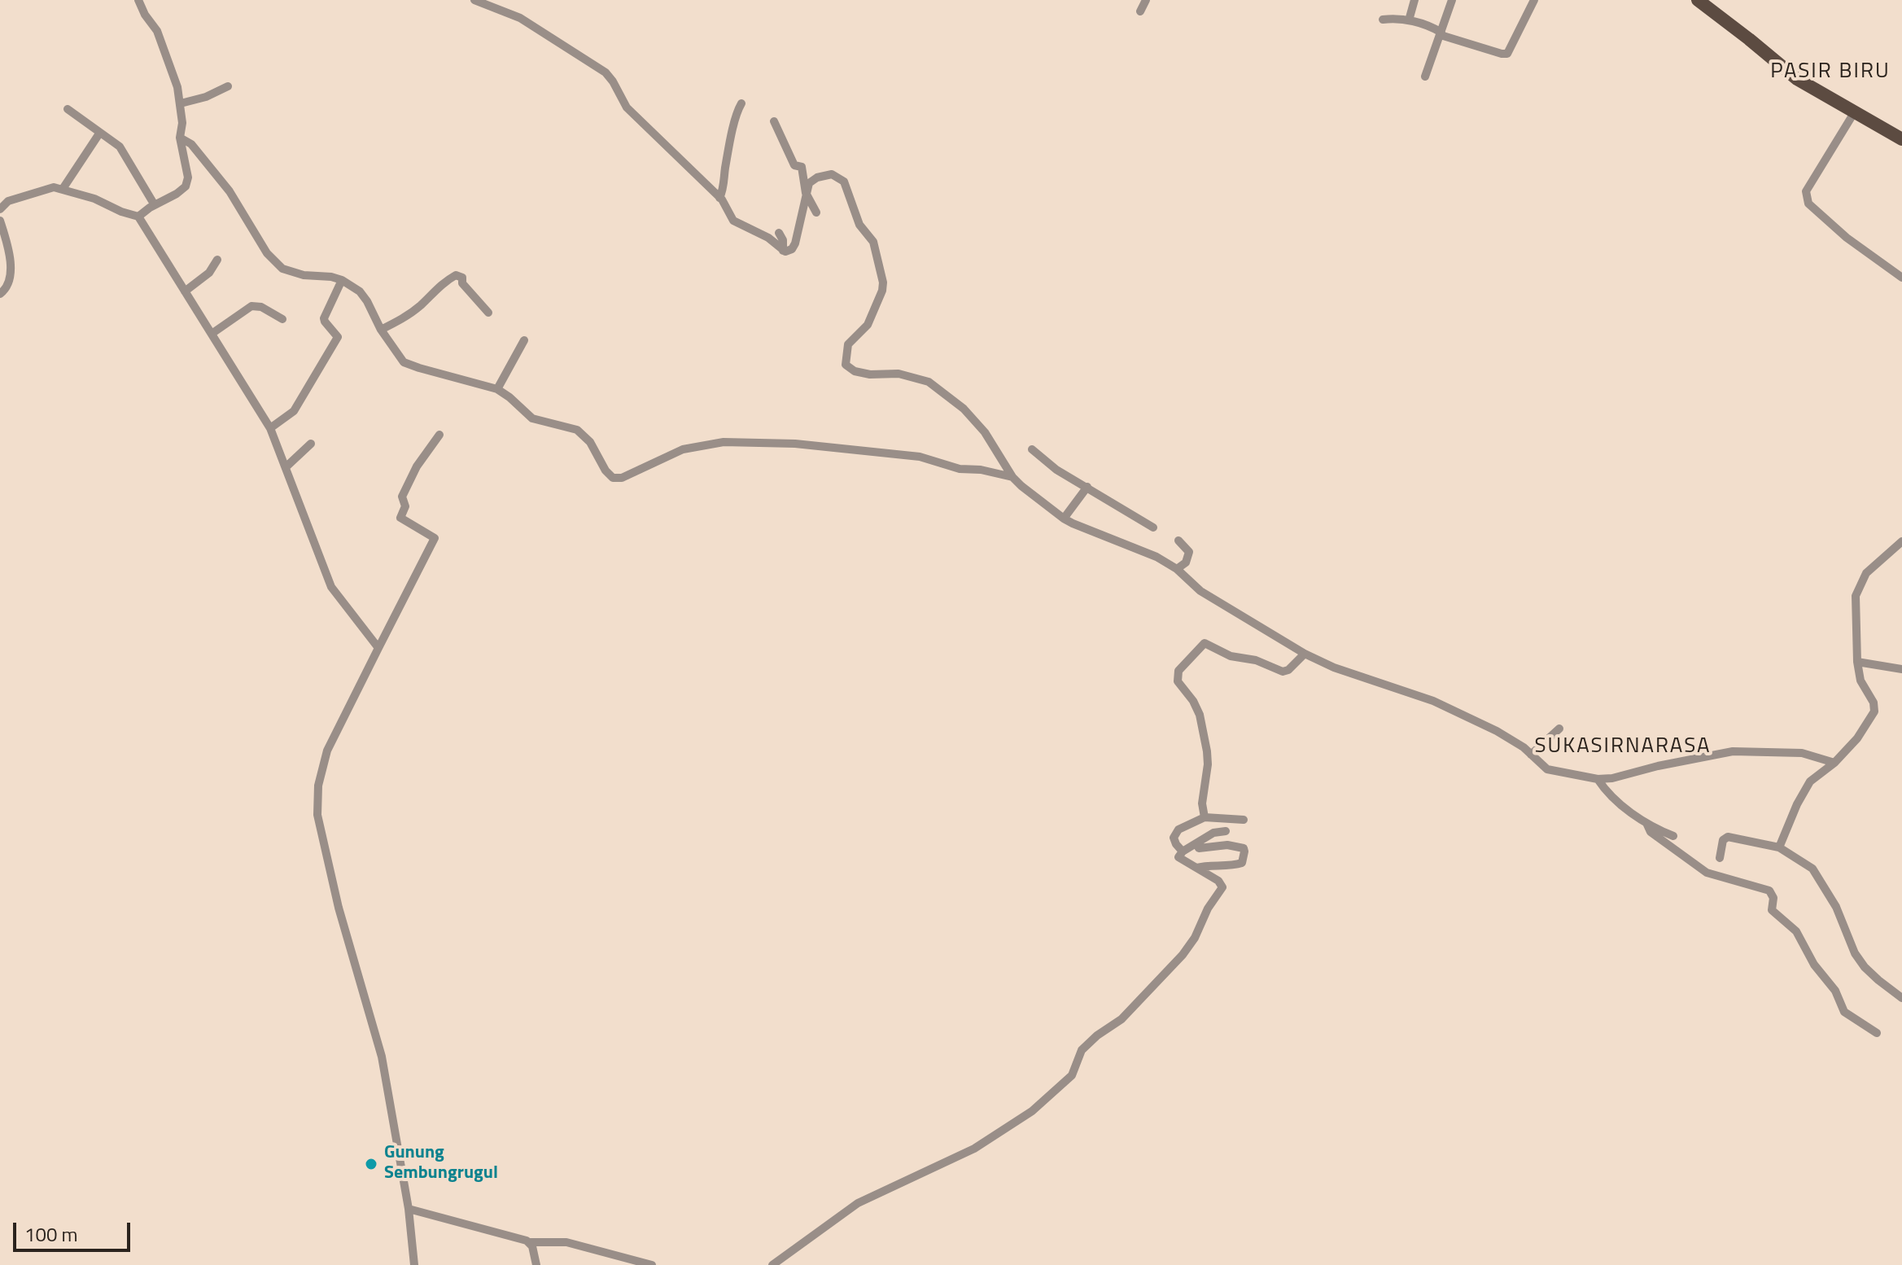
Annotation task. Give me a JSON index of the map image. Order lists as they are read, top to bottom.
{
  "districts": ["PASIR BIRU", "SUKASIRNARASA"],
  "places": ["Gunung Sembungrugul"],
  "scale_bar": "100 m"
}
